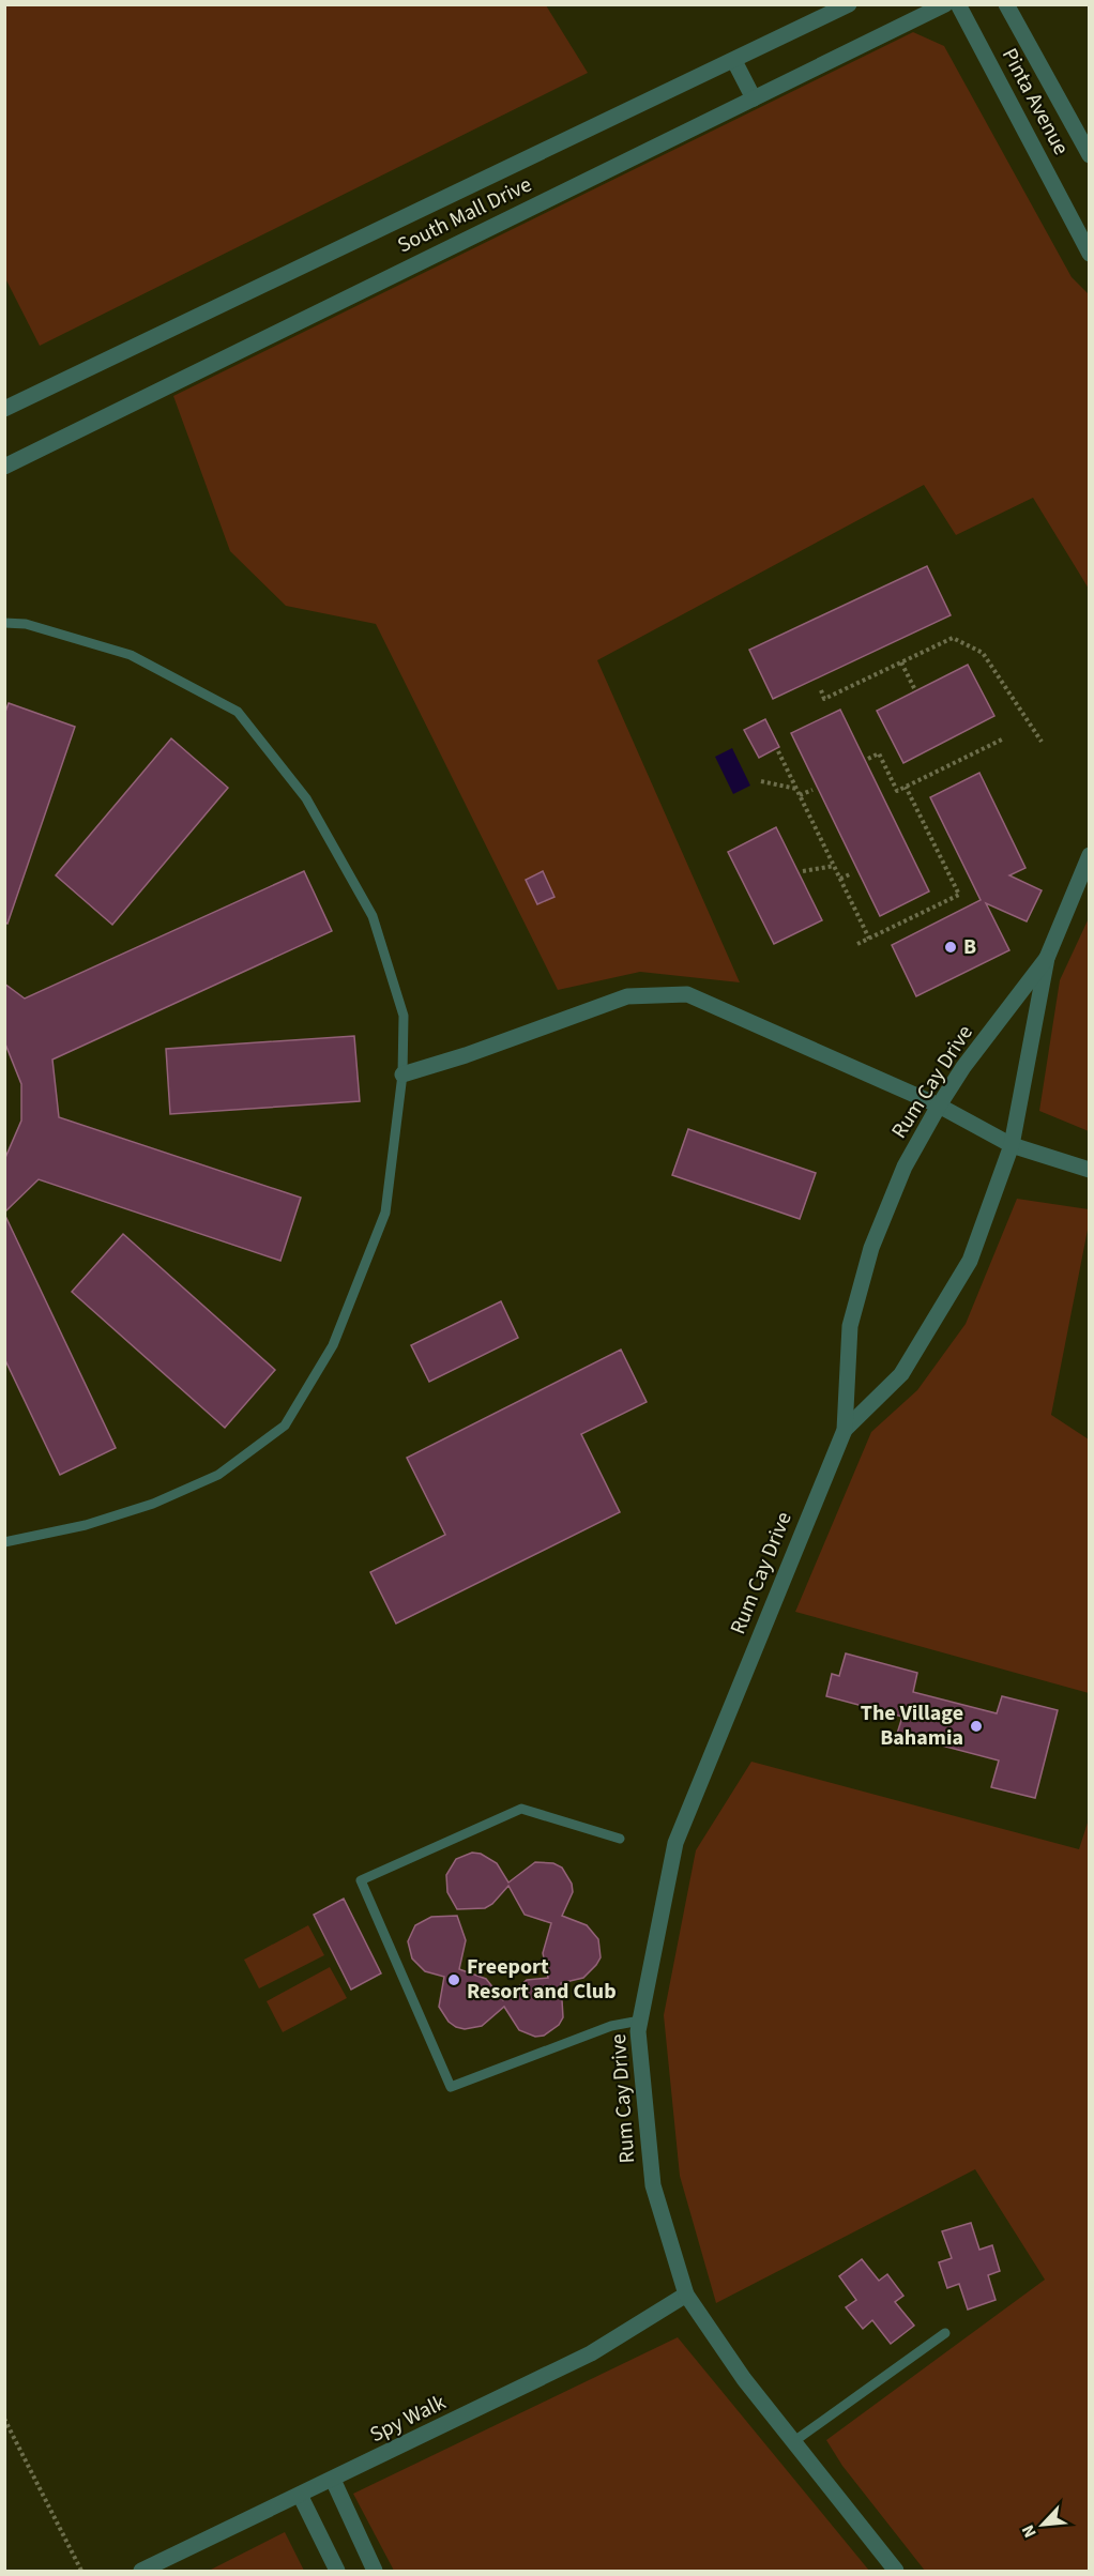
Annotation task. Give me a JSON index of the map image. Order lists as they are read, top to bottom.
{
  "streets": {
    "street": [
      "Pinta Avenue",
      "South Mall Drive",
      "Rum Cay Drive",
      "Spy Walk"
    ]
  },
  "crossings": [
    ["Rum Cay Drive", "Spy Walk"]
  ],
  "places": ["B", "The Village Bahamia", "Freeport Resort and Club"],
  "north": "bottom left"
}
